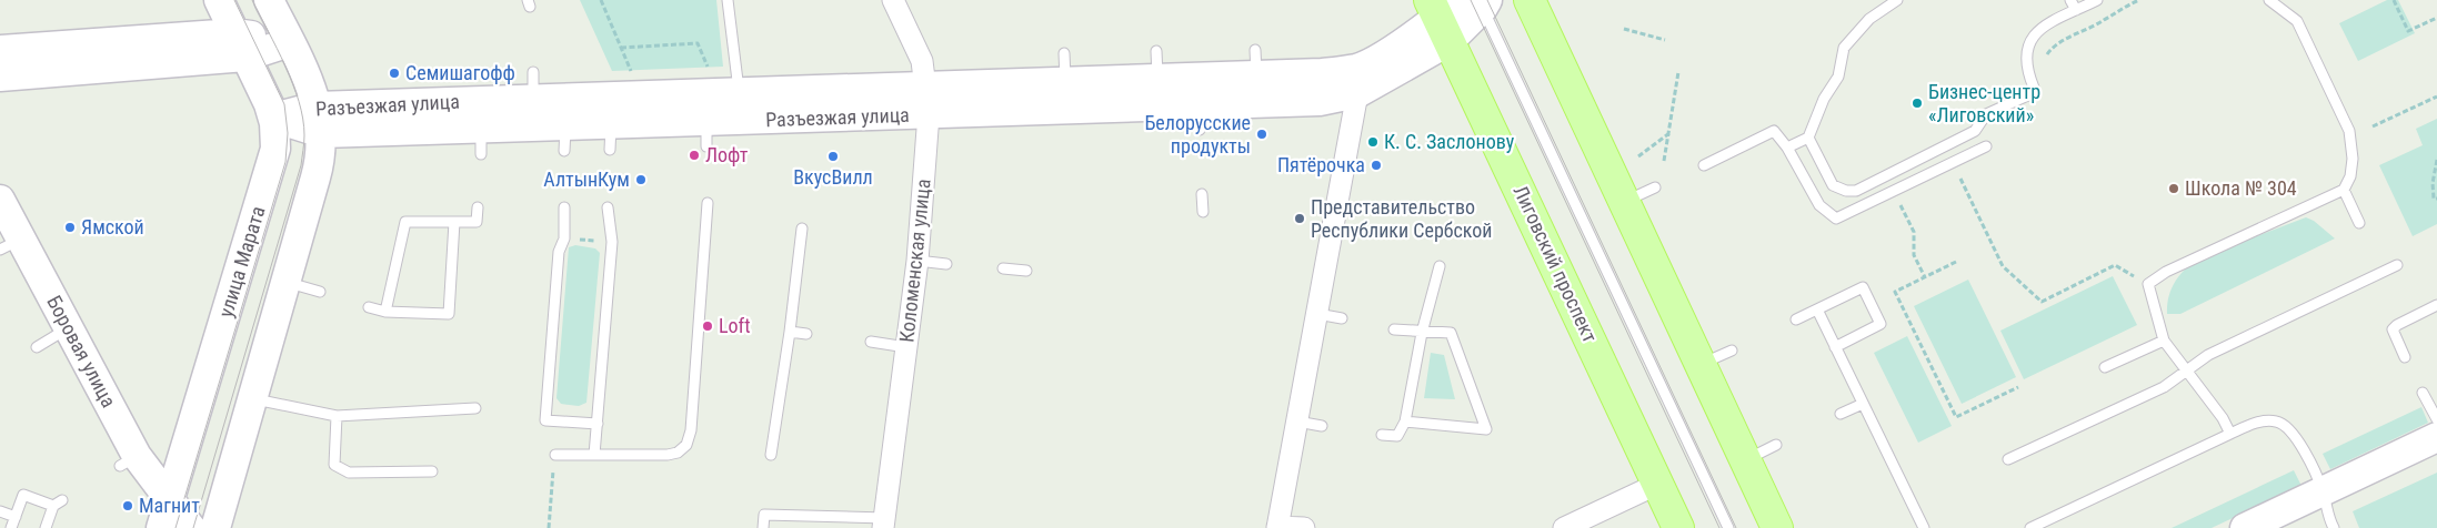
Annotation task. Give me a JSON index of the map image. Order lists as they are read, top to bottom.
{
  "streets": {
    "main road": ["Лиговский проспект"],
    "street": [
      "Разъезжая улица",
      "Коломенская улица",
      "улица Марата",
      "Боровая улица"
    ]
  },
  "crossings": [
    ["Разъезжая улица", "Коломенская улица"],
    ["Разъезжая улица", "улица Марата"],
    ["Разъезжая улица", "Лиговский проспект"],
    ["улица Марата", "Боровая улица"]
  ],
  "places": [
    "Семишагофф",
    "Бизнес-центр «Лиговский»",
    "Белорусские продукты",
    "К. С. Заслонову",
    "Лофт",
    "ВкусВилл",
    "Пятёрочка",
    "АлтынКум",
    "Школа № 304",
    "Представительство Республики Сербской",
    "Ямской",
    "Loft",
    "Магнит"
  ]
}
